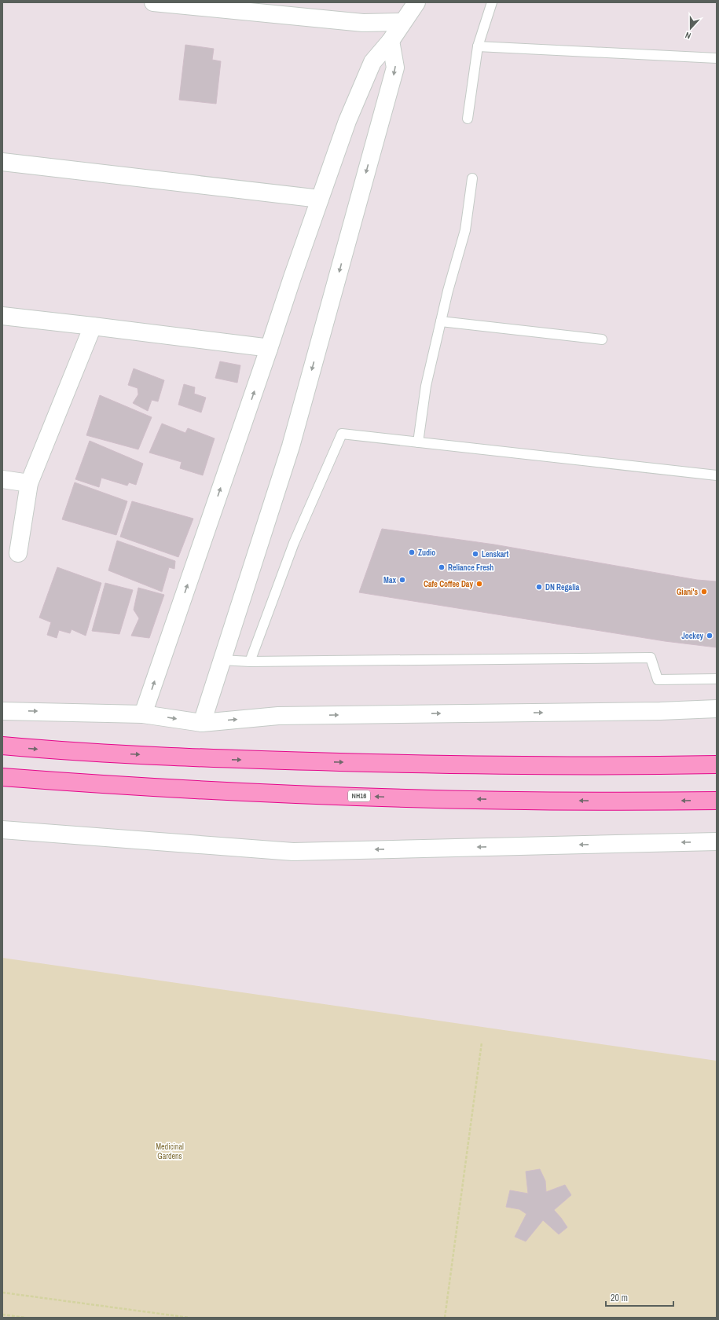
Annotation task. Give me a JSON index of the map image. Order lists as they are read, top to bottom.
{
  "streets": {
    "highway": ["NH16"]
  },
  "parks": ["Medicinal Gardens"],
  "places": [
    "Zudio",
    "Lenskart",
    "Reliance Fresh",
    "Max",
    "Cafe Coffee Day",
    "DN Regalia",
    "Giani's",
    "Jockey"
  ],
  "scale_bar": "20 m",
  "north": "bottom"
}
